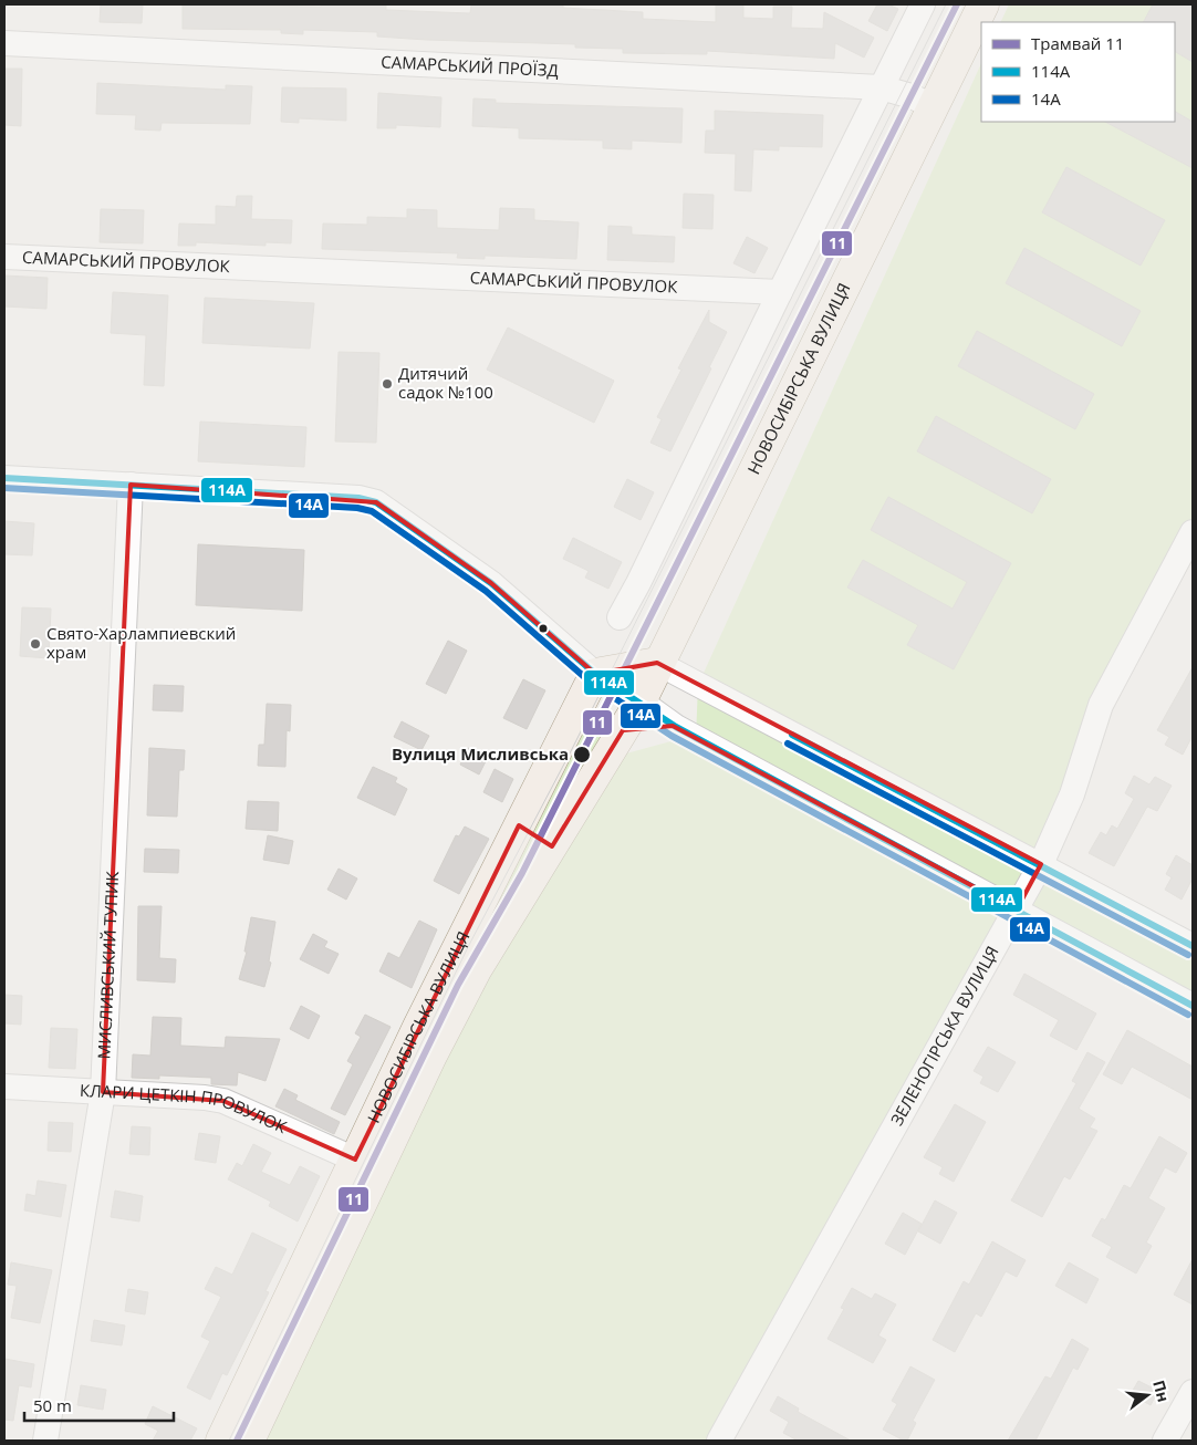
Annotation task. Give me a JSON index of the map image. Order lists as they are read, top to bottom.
{
  "streets": {
    "main road": ["НОВОСИБІРСЬКА ВУЛИЦЯ"],
    "street": [
      "САМАРСЬКИЙ ПРОЇЗД",
      "САМАРСЬКИЙ ПРОВУЛОК",
      "МИСЛИВСЬКИЙ ТУПИК",
      "ЗЕЛЕНОГІРСЬКА ВУЛИЦЯ",
      "КЛАРИ ЦЕТКІН ПРОВУЛОК"
    ]
  },
  "crossings": [
    ["САМАРСЬКИЙ ПРОЇЗД", "НОВОСИБІРСЬКА ВУЛИЦЯ"],
    ["НОВОСИБІРСЬКА ВУЛИЦЯ", "КЛАРИ ЦЕТКІН ПРОВУЛОК"],
    ["МИСЛИВСЬКИЙ ТУПИК", "КЛАРИ ЦЕТКІН ПРОВУЛОК"]
  ],
  "places": ["Дитячий садок №100", "Свято-Харлампиевский храм", "Вулиця Мисливська"],
  "lines": ["tram line 11", "transit line 114А", "transit line 14А"],
  "legend": ["Трамвай 11", "114А", "14А"],
  "scale_bar": "50 m",
  "north": "right"
}
